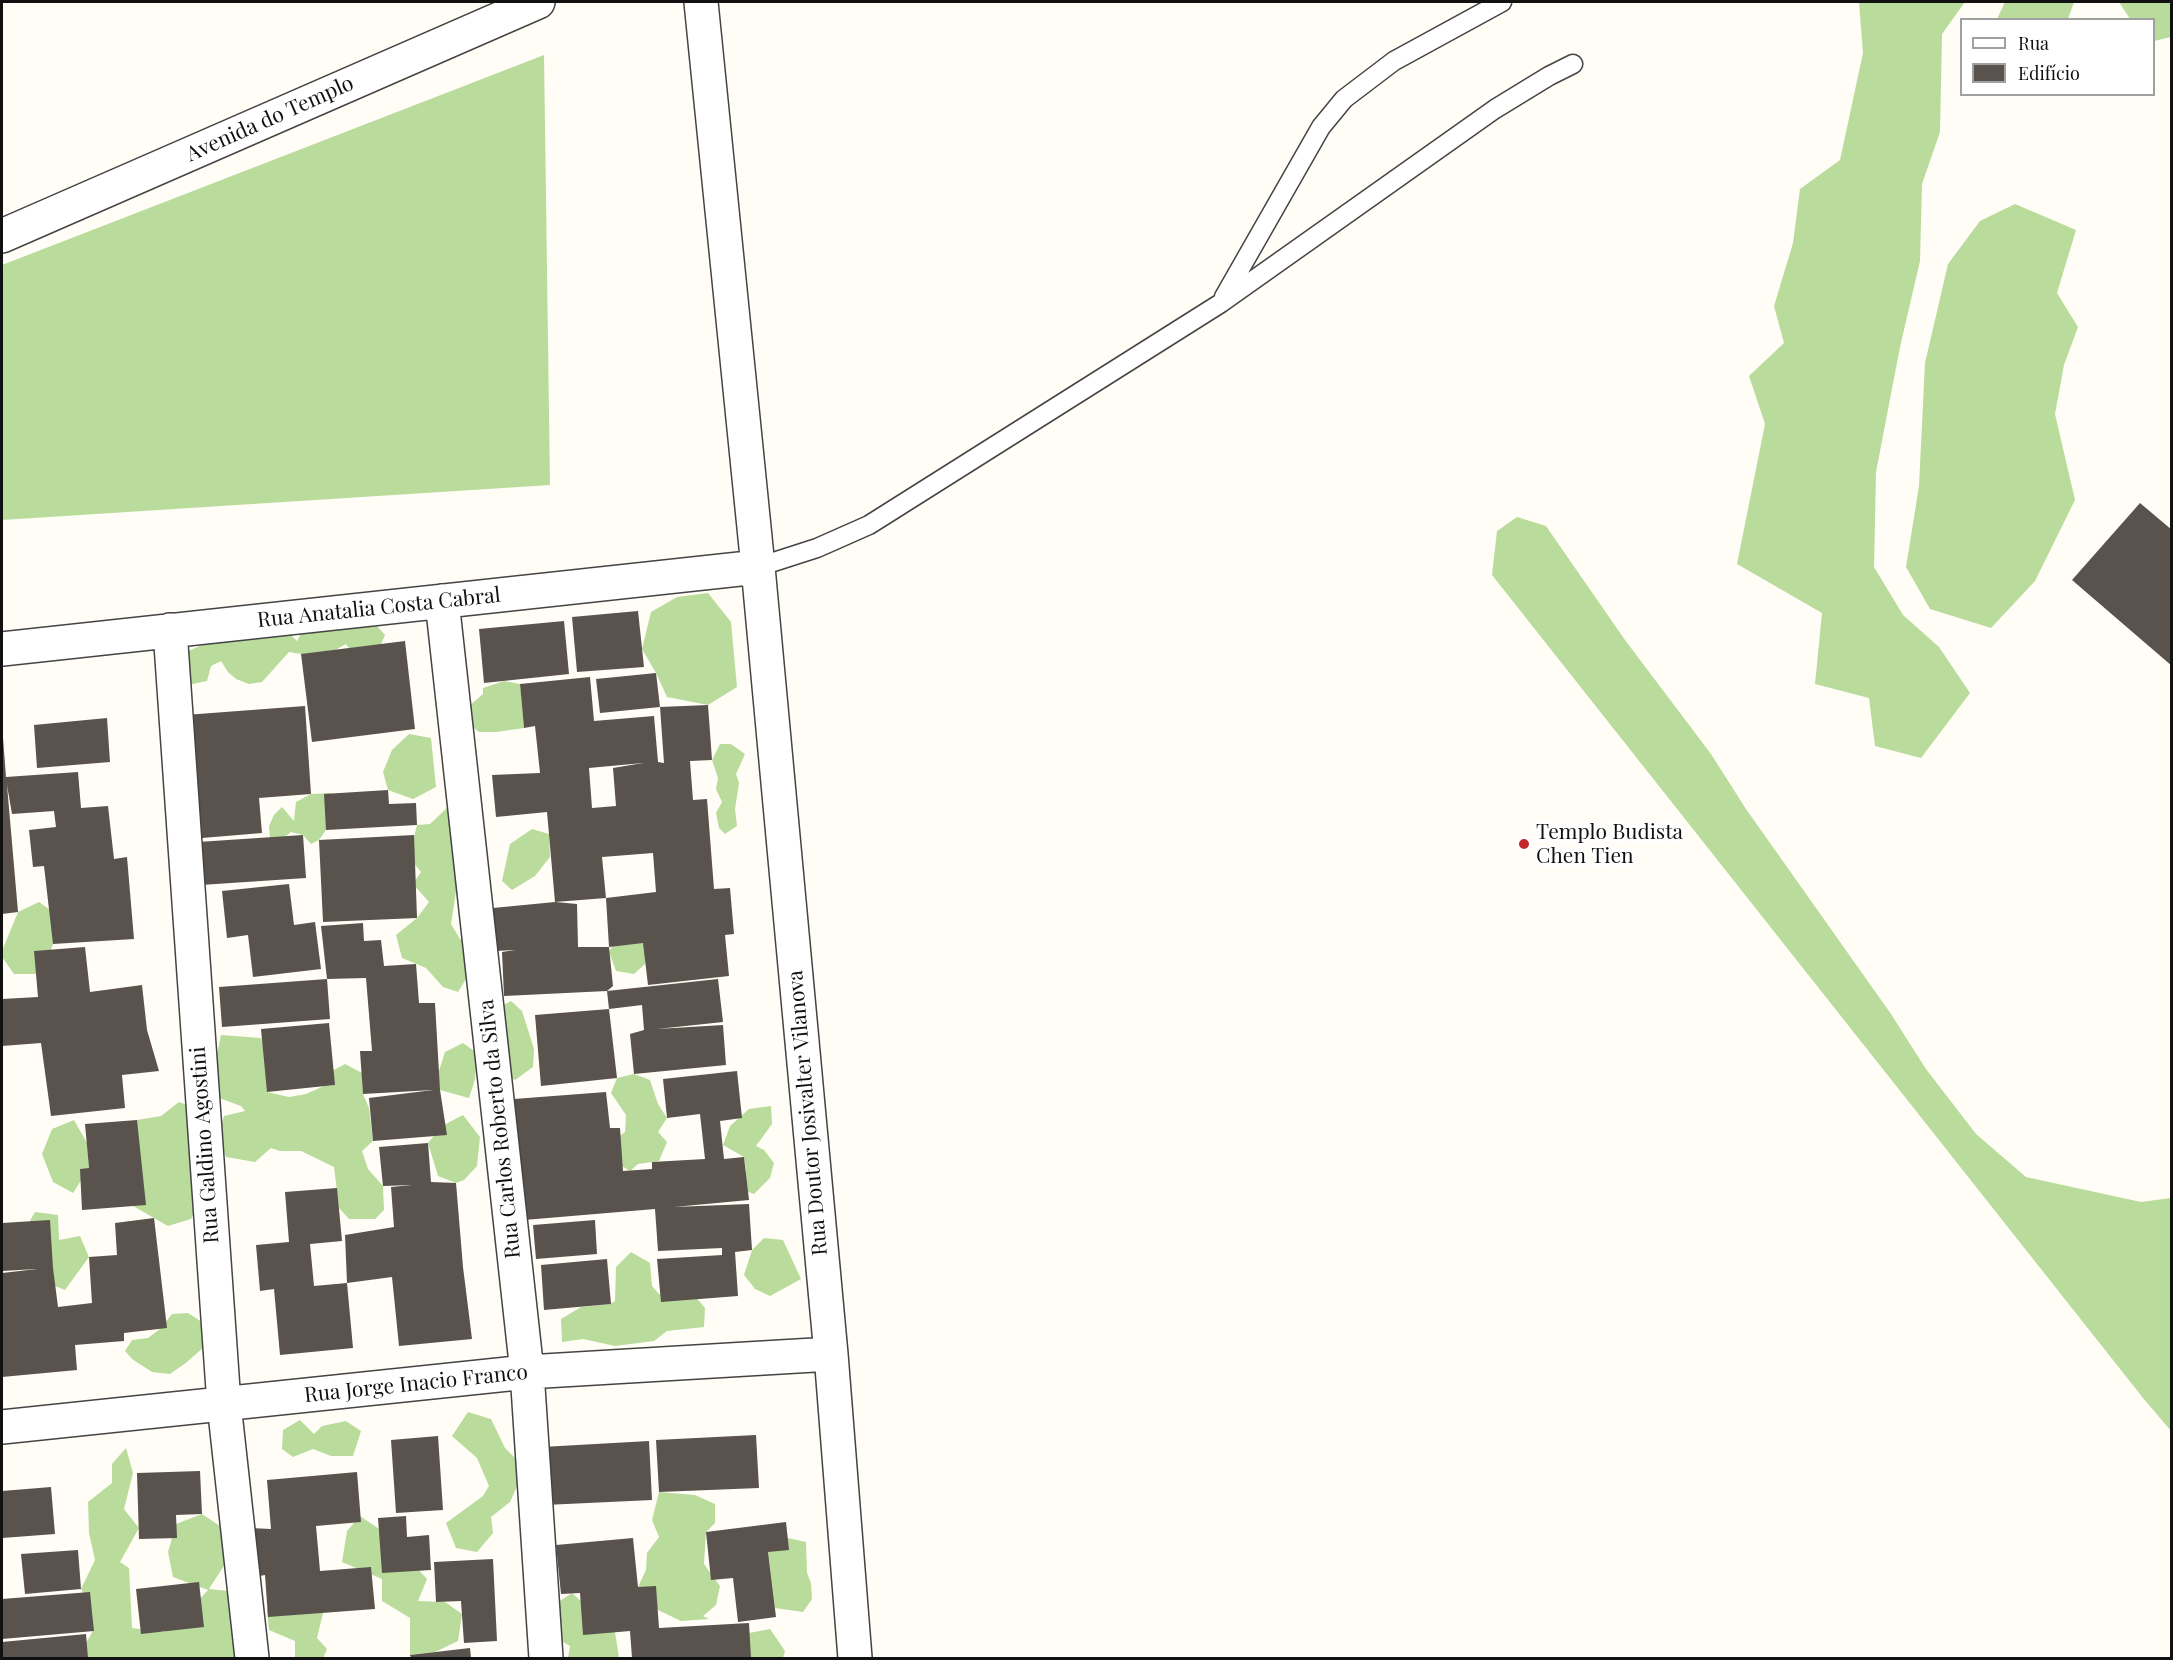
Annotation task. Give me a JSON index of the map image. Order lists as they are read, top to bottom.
{
  "streets": {
    "street": [
      "Avenida do Templo",
      "Rua Anatalia Costa Cabral",
      "Rua Doutor Josivalter Vilanova",
      "Rua Carlos Roberto da Silva",
      "Rua Galdino Agostini",
      "Rua Jorge Inacio Franco"
    ]
  },
  "crossings": [
    ["Rua Anatalia Costa Cabral", "Rua Doutor Josivalter Vilanova"],
    ["Rua Anatalia Costa Cabral", "Rua Carlos Roberto da Silva"],
    ["Rua Anatalia Costa Cabral", "Rua Galdino Agostini"],
    ["Rua Doutor Josivalter Vilanova", "Rua Jorge Inacio Franco"],
    ["Rua Carlos Roberto da Silva", "Rua Jorge Inacio Franco"],
    ["Rua Galdino Agostini", "Rua Jorge Inacio Franco"]
  ],
  "places": ["Templo Budista Chen Tien"],
  "legend": ["Rua", "Edifício"]
}
